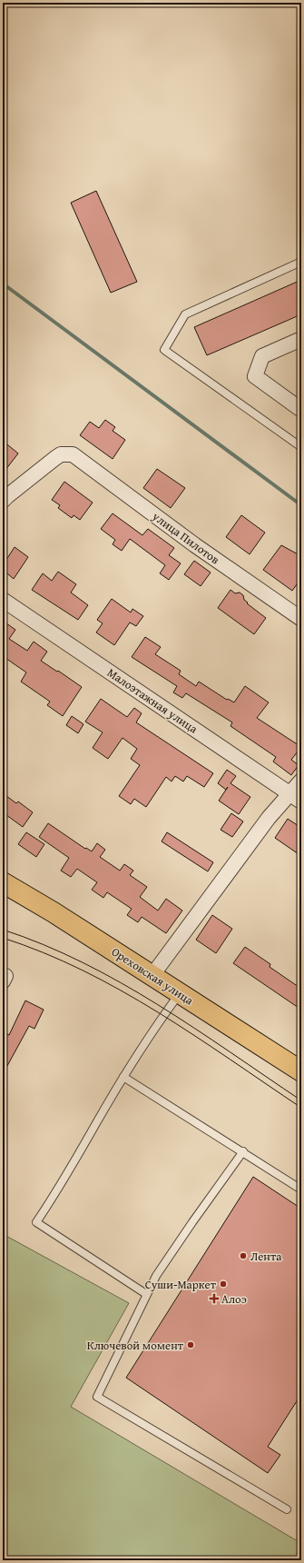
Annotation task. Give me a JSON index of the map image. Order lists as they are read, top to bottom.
{
  "streets": {
    "main road": ["Ореховская улица"],
    "street": ["улица Пилотов", "Малоэтажная улица"]
  },
  "places": {
    "other": ["Лента", "Суши-Маркет", "Ключевой момент"],
    "health": ["Алоэ"]
  }
}
